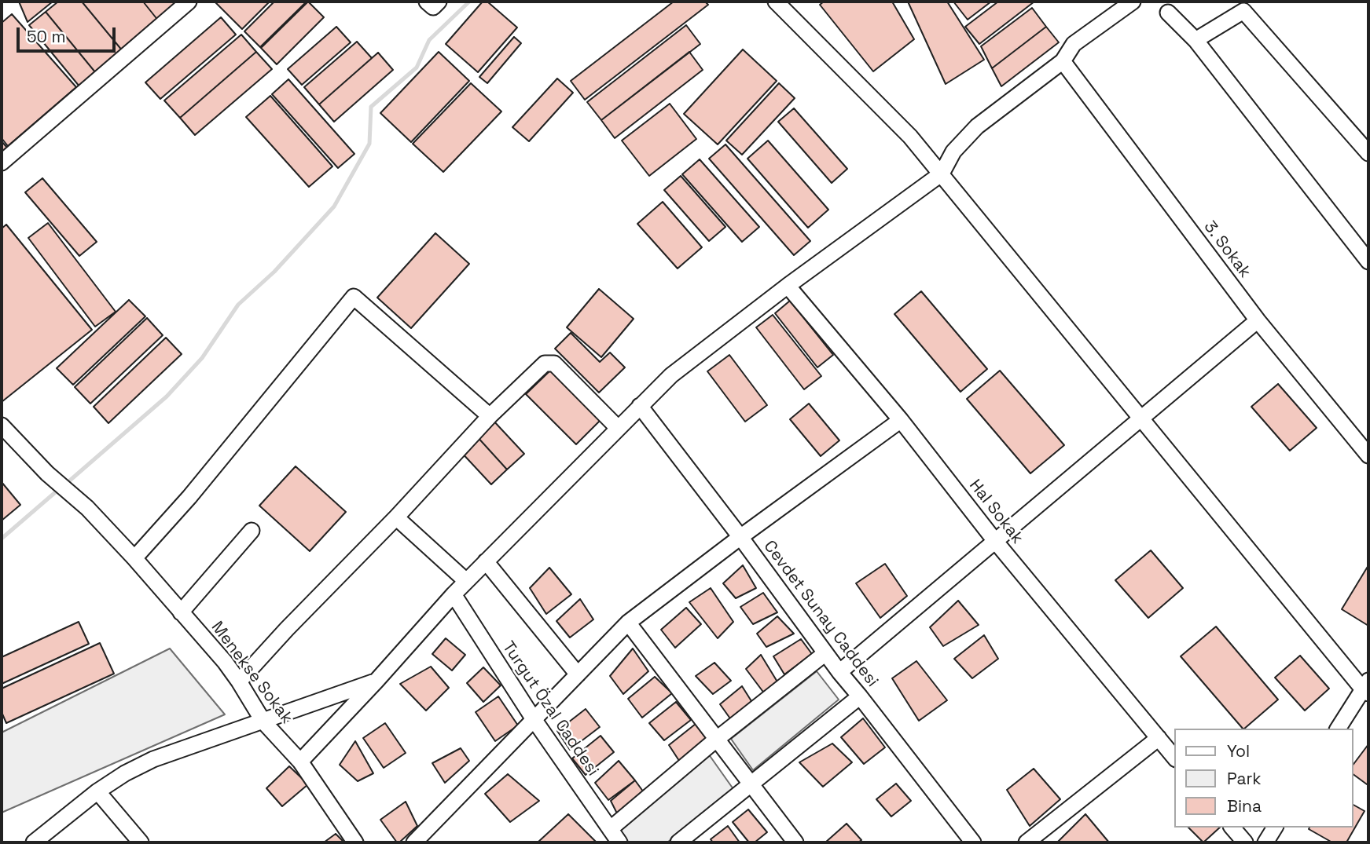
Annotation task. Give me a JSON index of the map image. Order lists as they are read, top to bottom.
{
  "streets": {
    "street": [
      "3. Sokak",
      "Hal Sokak",
      "Cevdet Sunay Caddesi",
      "Menekse Sokak",
      "Turgut Özal Caddesi"
    ]
  },
  "legend": ["Yol", "Park", "Bina"],
  "scale_bar": "50 m"
}
